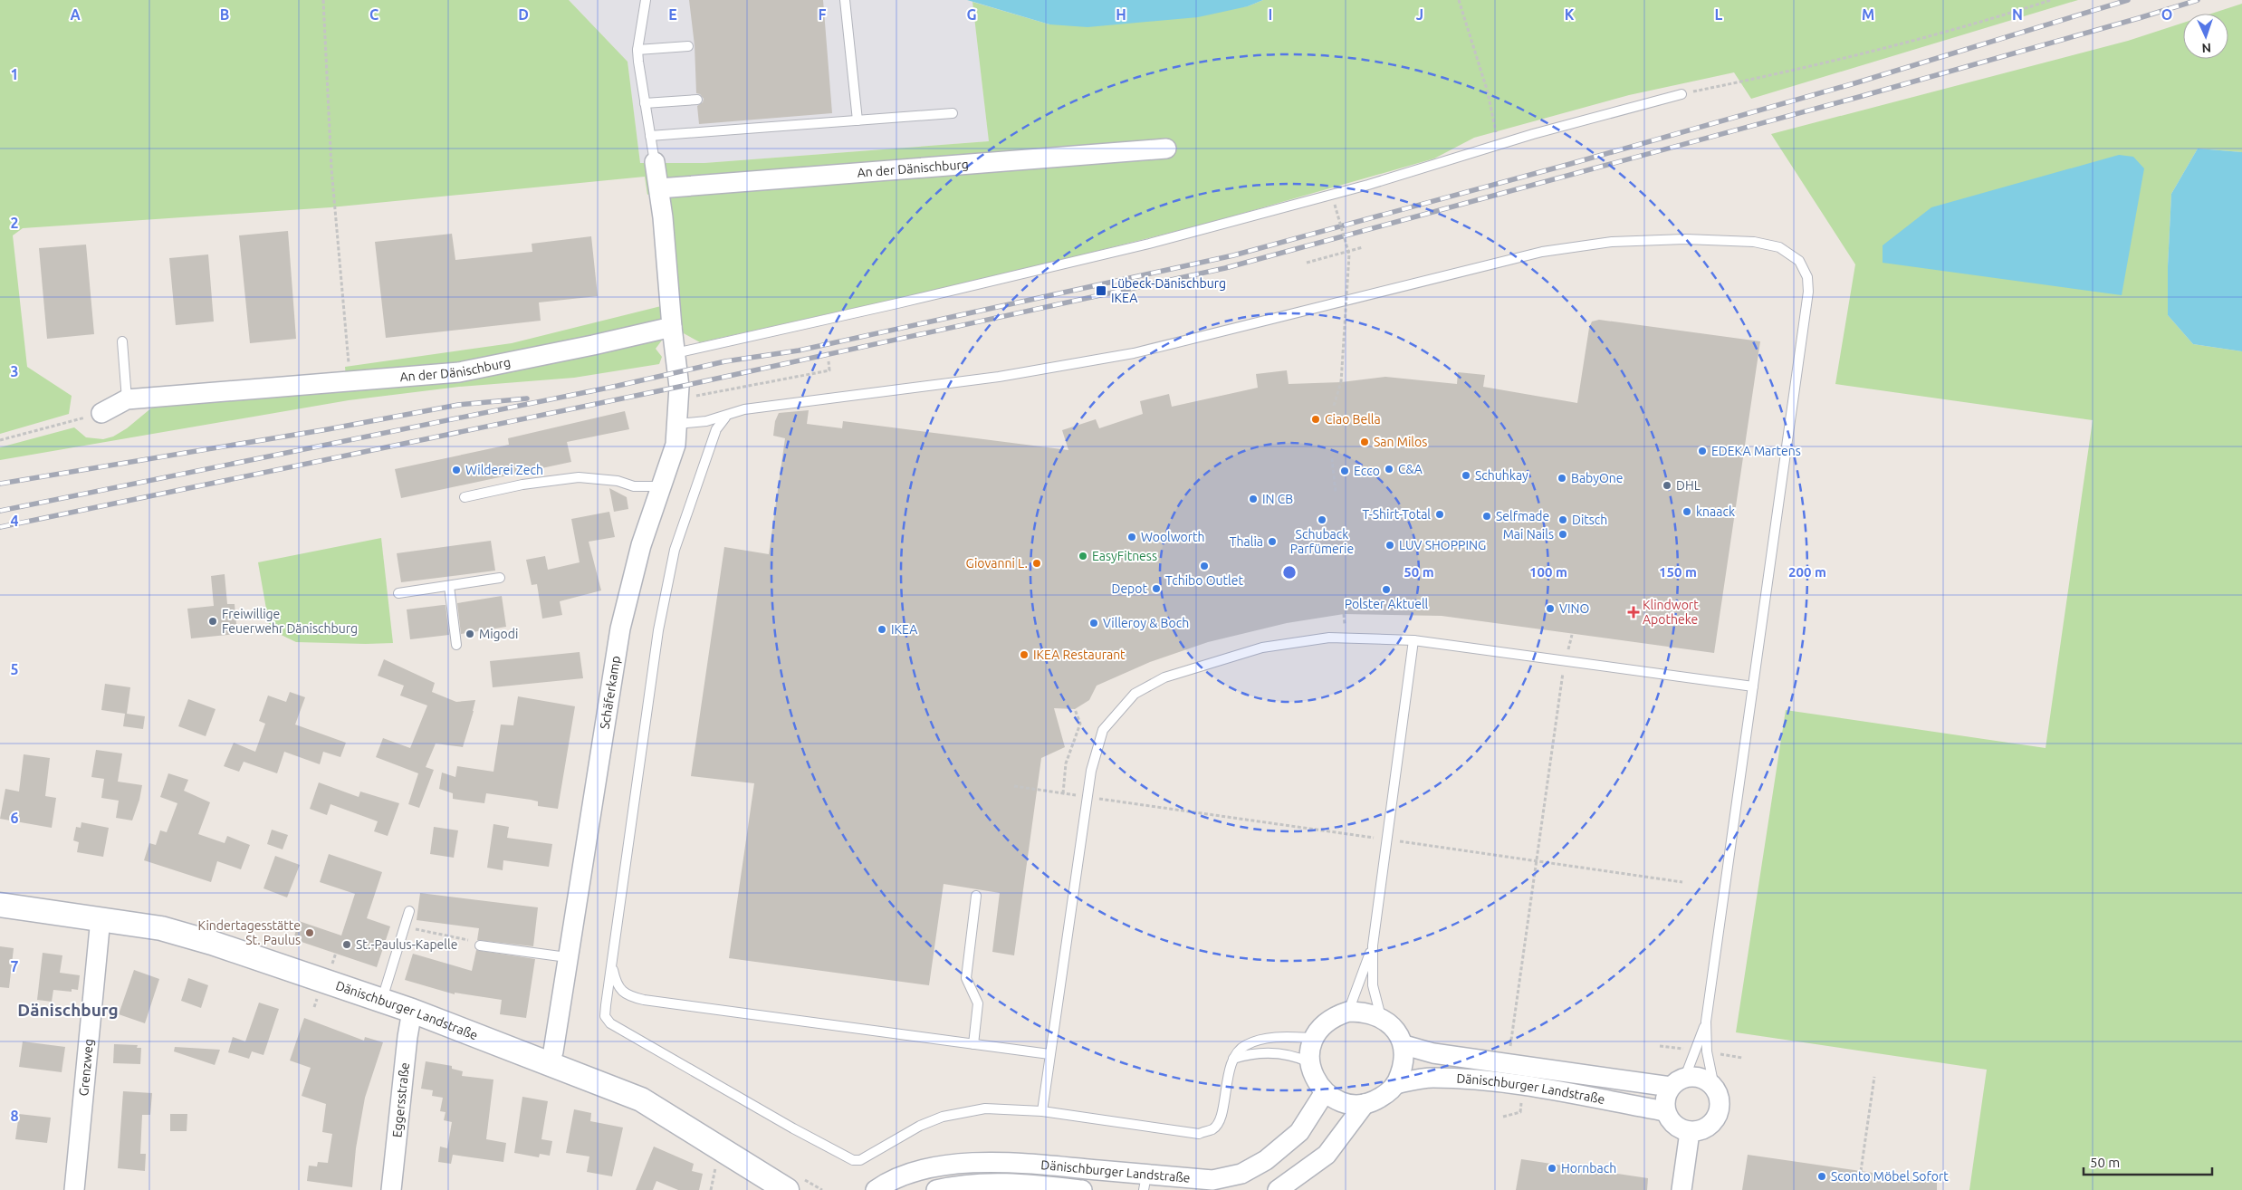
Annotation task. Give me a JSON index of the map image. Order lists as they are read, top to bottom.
{
  "streets": {
    "street": [
      "An der Dänischburg",
      "Schäferkamp",
      "Dänischburger Landstraße",
      "Grenzweg",
      "Eggersstraße"
    ]
  },
  "crossings": [
    ["An der Dänischburg", "Schäferkamp"],
    ["Schäferkamp", "Dänischburger Landstraße"],
    ["Dänischburger Landstraße", "Grenzweg"],
    ["Dänischburger Landstraße", "Eggersstraße"]
  ],
  "districts": ["Dänischburg"],
  "places": {
    "transit": ["Lübeck-Dänischburg IKEA"],
    "other": [
      "Ciao Bella",
      "San Milos",
      "EDEKA Martens",
      "C&A",
      "Wilderei Zech",
      "Ecco",
      "Schuhkay",
      "BabyOne",
      "DHL",
      "IN CB",
      "knaack",
      "T-Shirt-Total",
      "Selfmade",
      "Schuback Parfümerie",
      "Ditsch",
      "Mai Nails",
      "Woolworth",
      "Thalia",
      "LUV SHOPPING",
      "EasyFitness",
      "Giovanni L.",
      "Tchibo Outlet",
      "Depot",
      "Polster Aktuell",
      "VINO",
      "Freiwillige Feuerwehr Dänischburg",
      "Villeroy & Boch",
      "IKEA",
      "Migodi",
      "IKEA Restaurant",
      "Kindertagesstätte St. Paulus",
      "St.-Paulus-Kapelle",
      "Hornbach",
      "Sconto Möbel Sofort"
    ],
    "health": ["Klindwort Apotheke"]
  },
  "scale_bar": "50 m",
  "north": "bottom",
  "grid": {
    "columns": [
      "A",
      "B",
      "C",
      "D",
      "E",
      "F",
      "G",
      "H",
      "I",
      "J",
      "K",
      "L",
      "M",
      "N",
      "O"
    ],
    "rows": [
      "1",
      "2",
      "3",
      "4",
      "5",
      "6",
      "7",
      "8"
    ]
  },
  "rings": [
    "50 m",
    "100 m",
    "150 m",
    "200 m"
  ]
}
